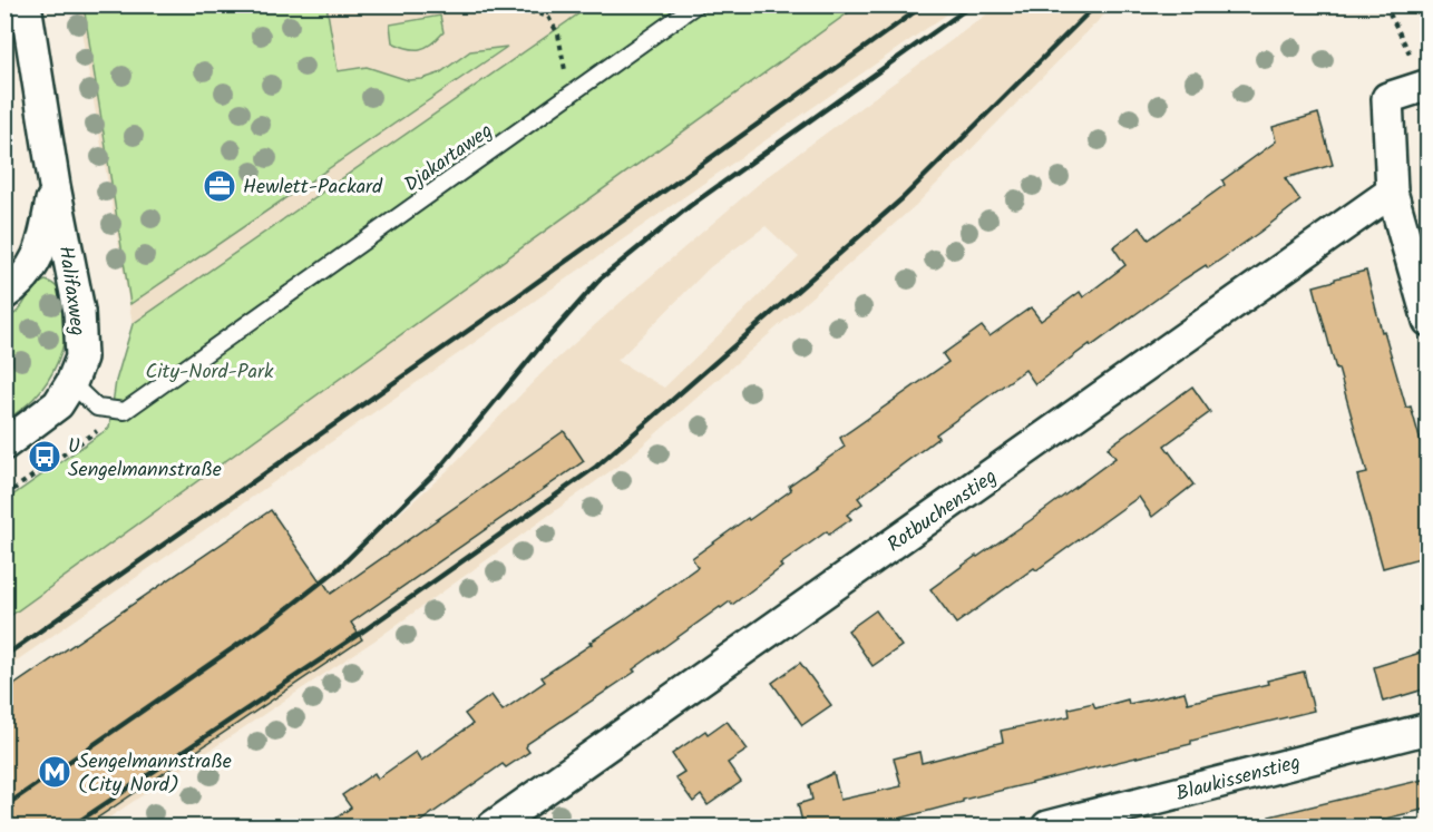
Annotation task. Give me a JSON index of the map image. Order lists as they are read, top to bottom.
{
  "streets": {
    "street": ["Halifaxweg", "Rotbuchenstieg", "Blaukissenstieg"],
    "lane": ["Djakartaweg"]
  },
  "parks": ["City-Nord-Park"],
  "places": {
    "office": ["Hewlett-Packard"],
    "bus stop": ["U Sengelmannstraße"],
    "metro station": ["Sengelmannstraße (City Nord)"]
  }
}
